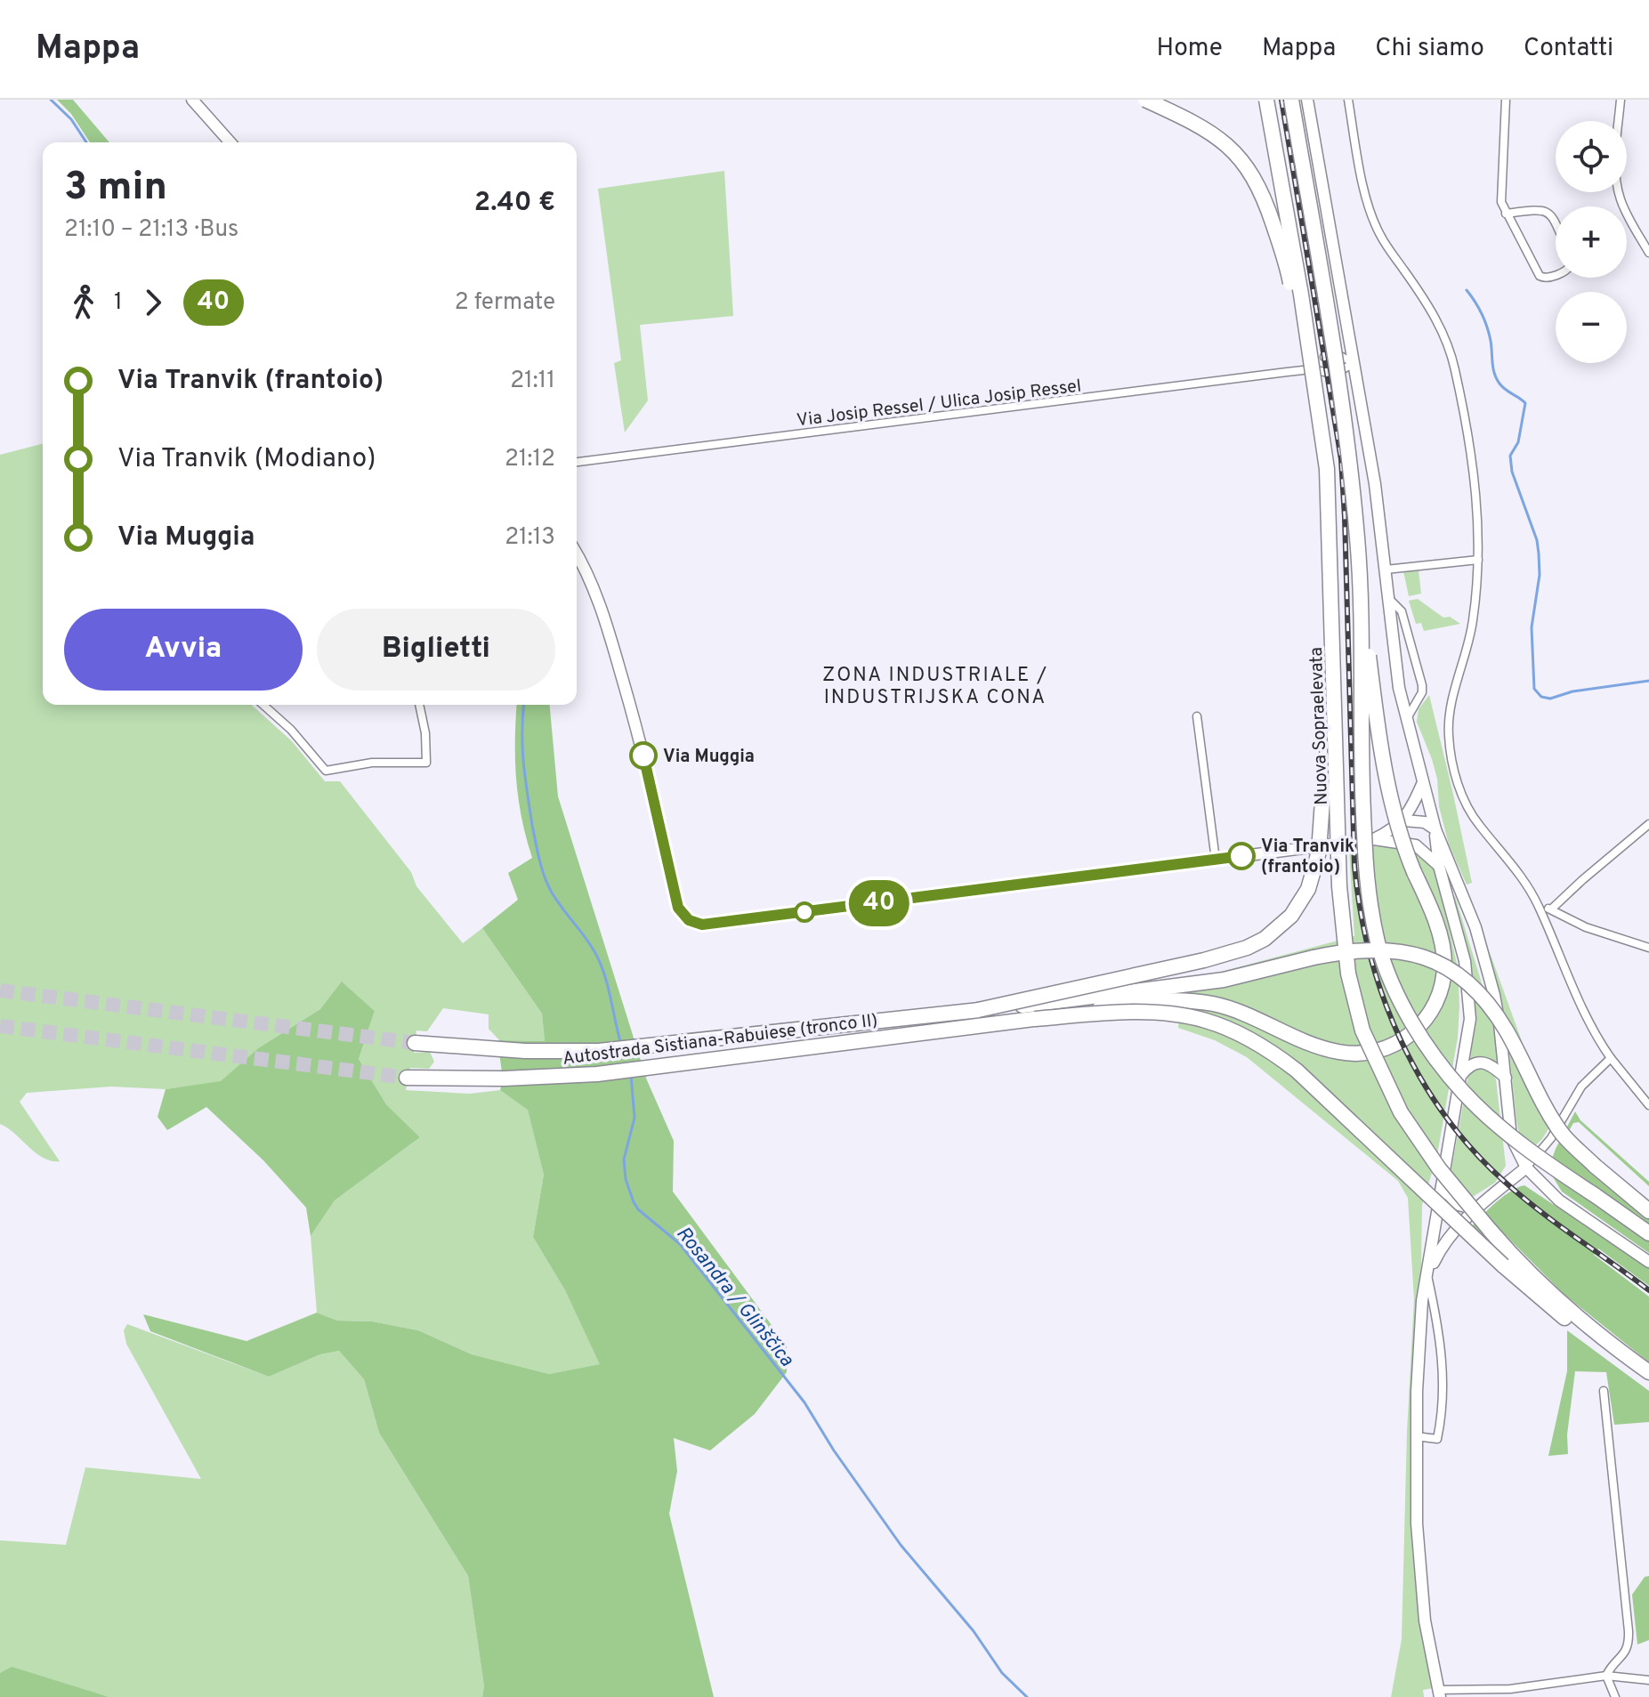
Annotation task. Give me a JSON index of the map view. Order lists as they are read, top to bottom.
{
  "streets": {
    "highway": ["Nuova Sopraelevata", "Autostrada Sistiana-Rabuiese (tronco II)"],
    "street": ["Via Josip Ressel / Ulica Josip Ressel"]
  },
  "districts": ["ZONA INDUSTRIALE / INDUSTRIJSKA CONA"],
  "water": ["Rosandra / Glinščica"],
  "places": ["Via Muggia", "Via Tranvik (frantoio)"],
  "lines": ["bus line 40"],
  "page": {
    "header": "Mappa",
    "nav": [
      "Home",
      "Mappa",
      "Chi siamo",
      "Contatti"
    ],
    "on_map": "40",
    "map_buttons": ["+", "−"],
    "heading": ["3 min", "21:10 – 21:13 · Bus", "2.40 €"],
    "legs": ["1", "40", "2 fermate"],
    "list": [
      {
        "name": "Via Tranvik (frantoio)",
        "value": "21:11"
      },
      {
        "name": "Via Tranvik (Modiano)",
        "value": "21:12"
      },
      {
        "name": "Via Muggia",
        "value": "21:13"
      }
    ],
    "buttons": ["Avvia", "Biglietti"]
  }
}
